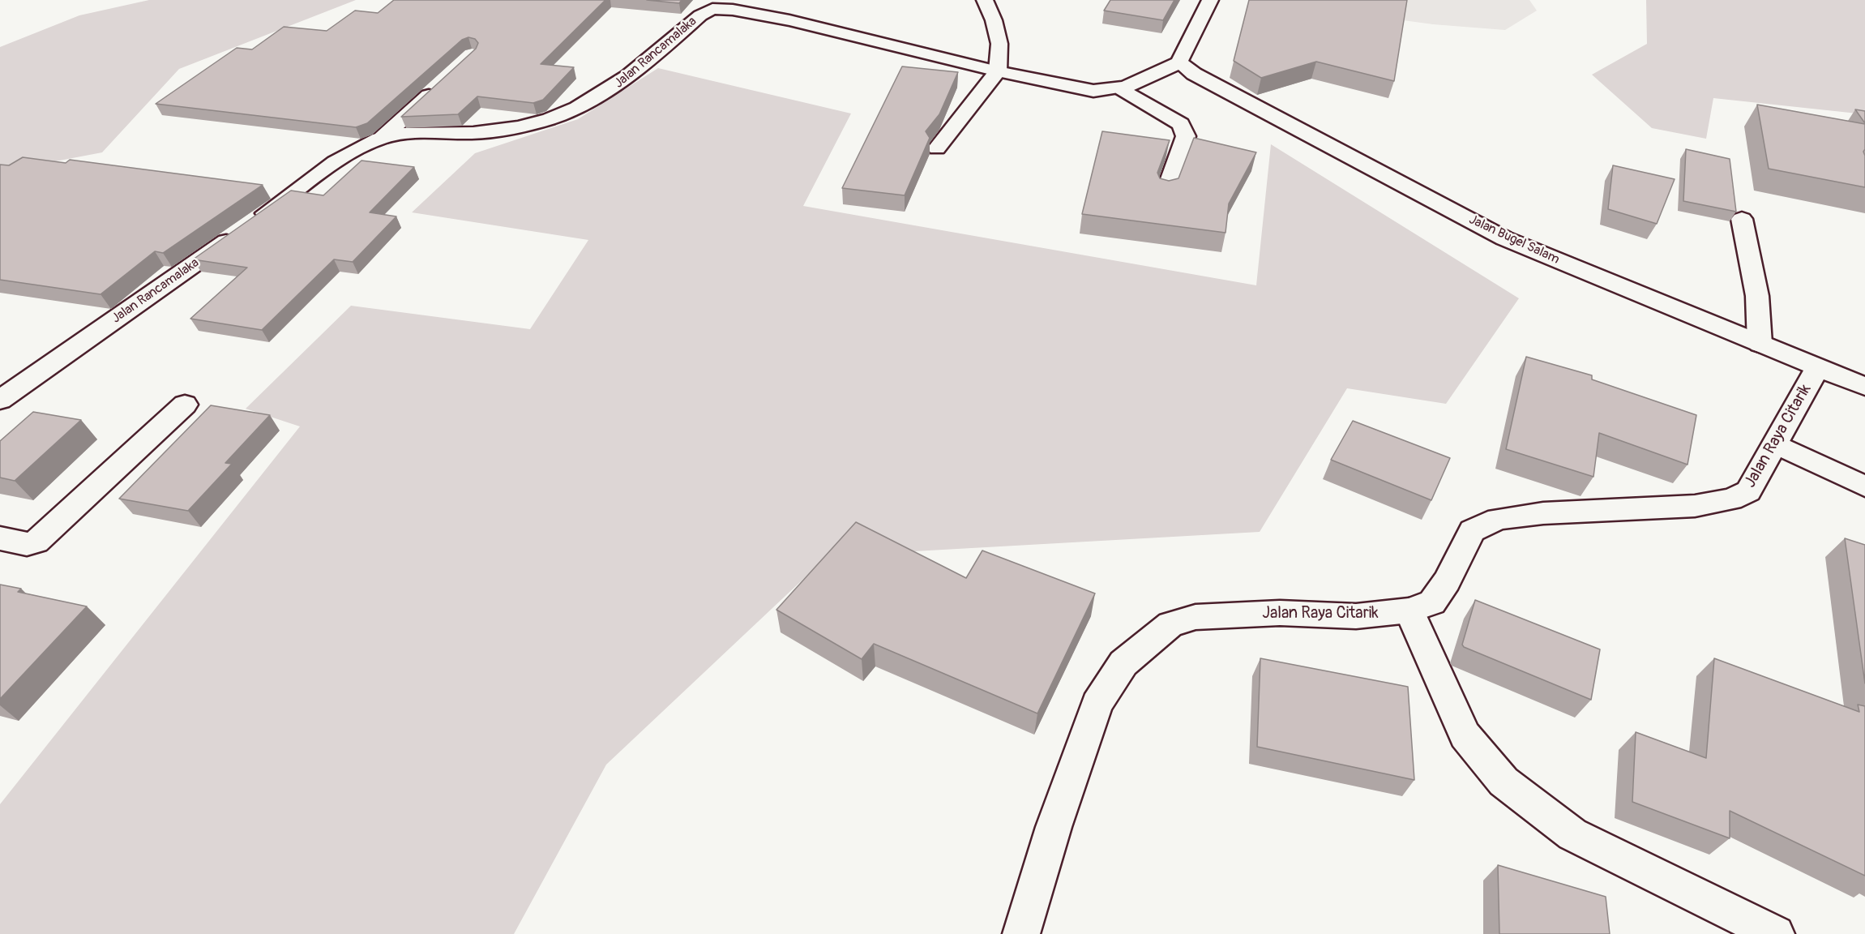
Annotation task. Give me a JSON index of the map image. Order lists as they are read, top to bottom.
{
  "streets": {
    "street": ["Jalan Rancamalaka", "Jalan Bugel Salam", "Jalan Raya Citarik"]
  },
  "crossings": [
    ["Jalan Rancamalaka", "Jalan Bugel Salam"],
    ["Jalan Bugel Salam", "Jalan Raya Citarik"]
  ]
}
